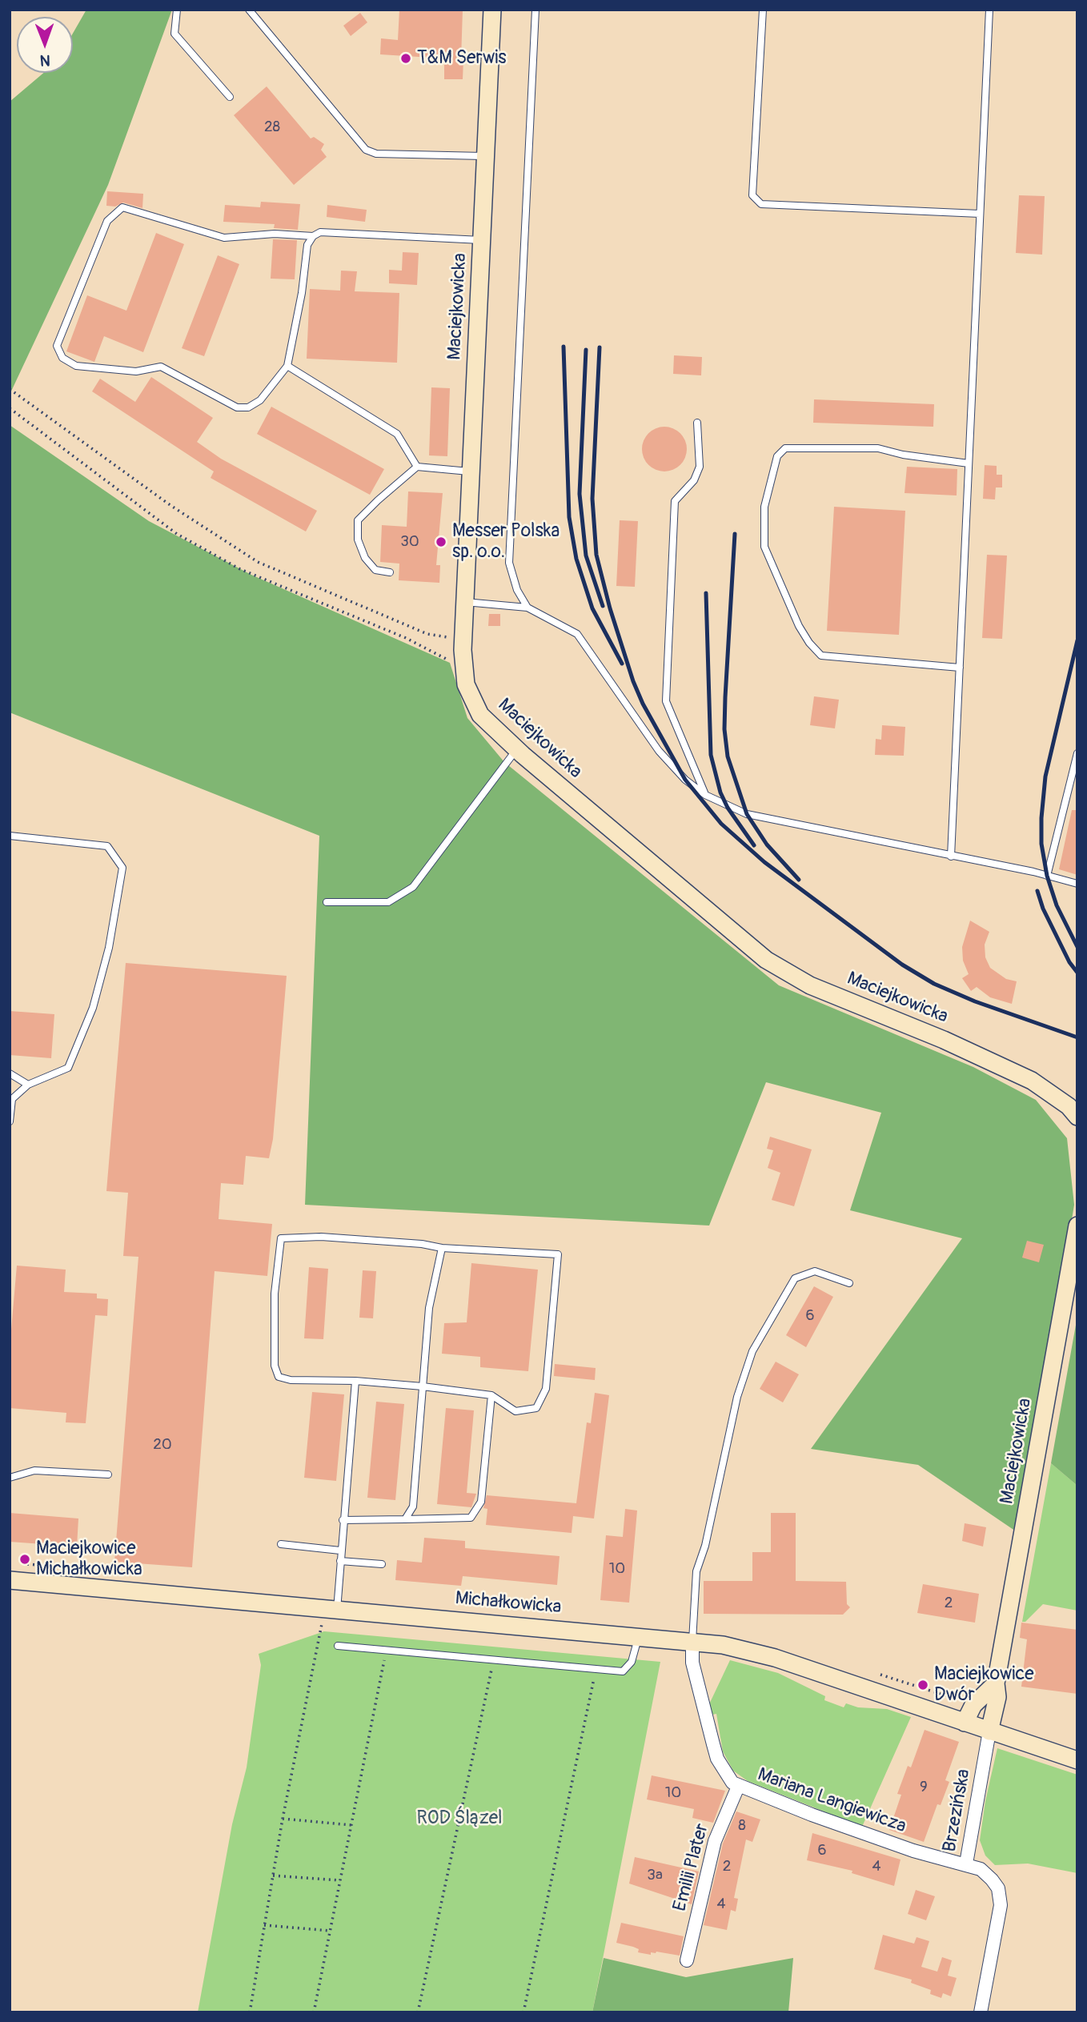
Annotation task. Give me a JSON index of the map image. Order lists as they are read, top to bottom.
{
  "streets": {
    "street": [
      "Maciejkowicka",
      "Michałkowicka",
      "Mariana Langiewicza",
      "Brzezińska",
      "Emilii Plater"
    ]
  },
  "crossings": [
    ["Maciejkowicka", "Michałkowicka"],
    ["Maciejkowicka", "Brzezińska"],
    ["Michałkowicka", "Mariana Langiewicza"],
    ["Michałkowicka", "Brzezińska"],
    ["Mariana Langiewicza", "Brzezińska"],
    ["Mariana Langiewicza", "Emilii Plater"]
  ],
  "parks": ["ROD Ślązel"],
  "places": [
    "T&M Serwis",
    "Messer Polska sp. o.o.",
    "Maciejkowice Michałkowicka",
    "Maciejkowice Dwór"
  ],
  "house_numbers": [
    "28",
    "30",
    "6",
    "20",
    "10",
    "2",
    "9",
    "10",
    "8",
    "6",
    "2",
    "4",
    "3a",
    "4"
  ],
  "north": "bottom"
}
